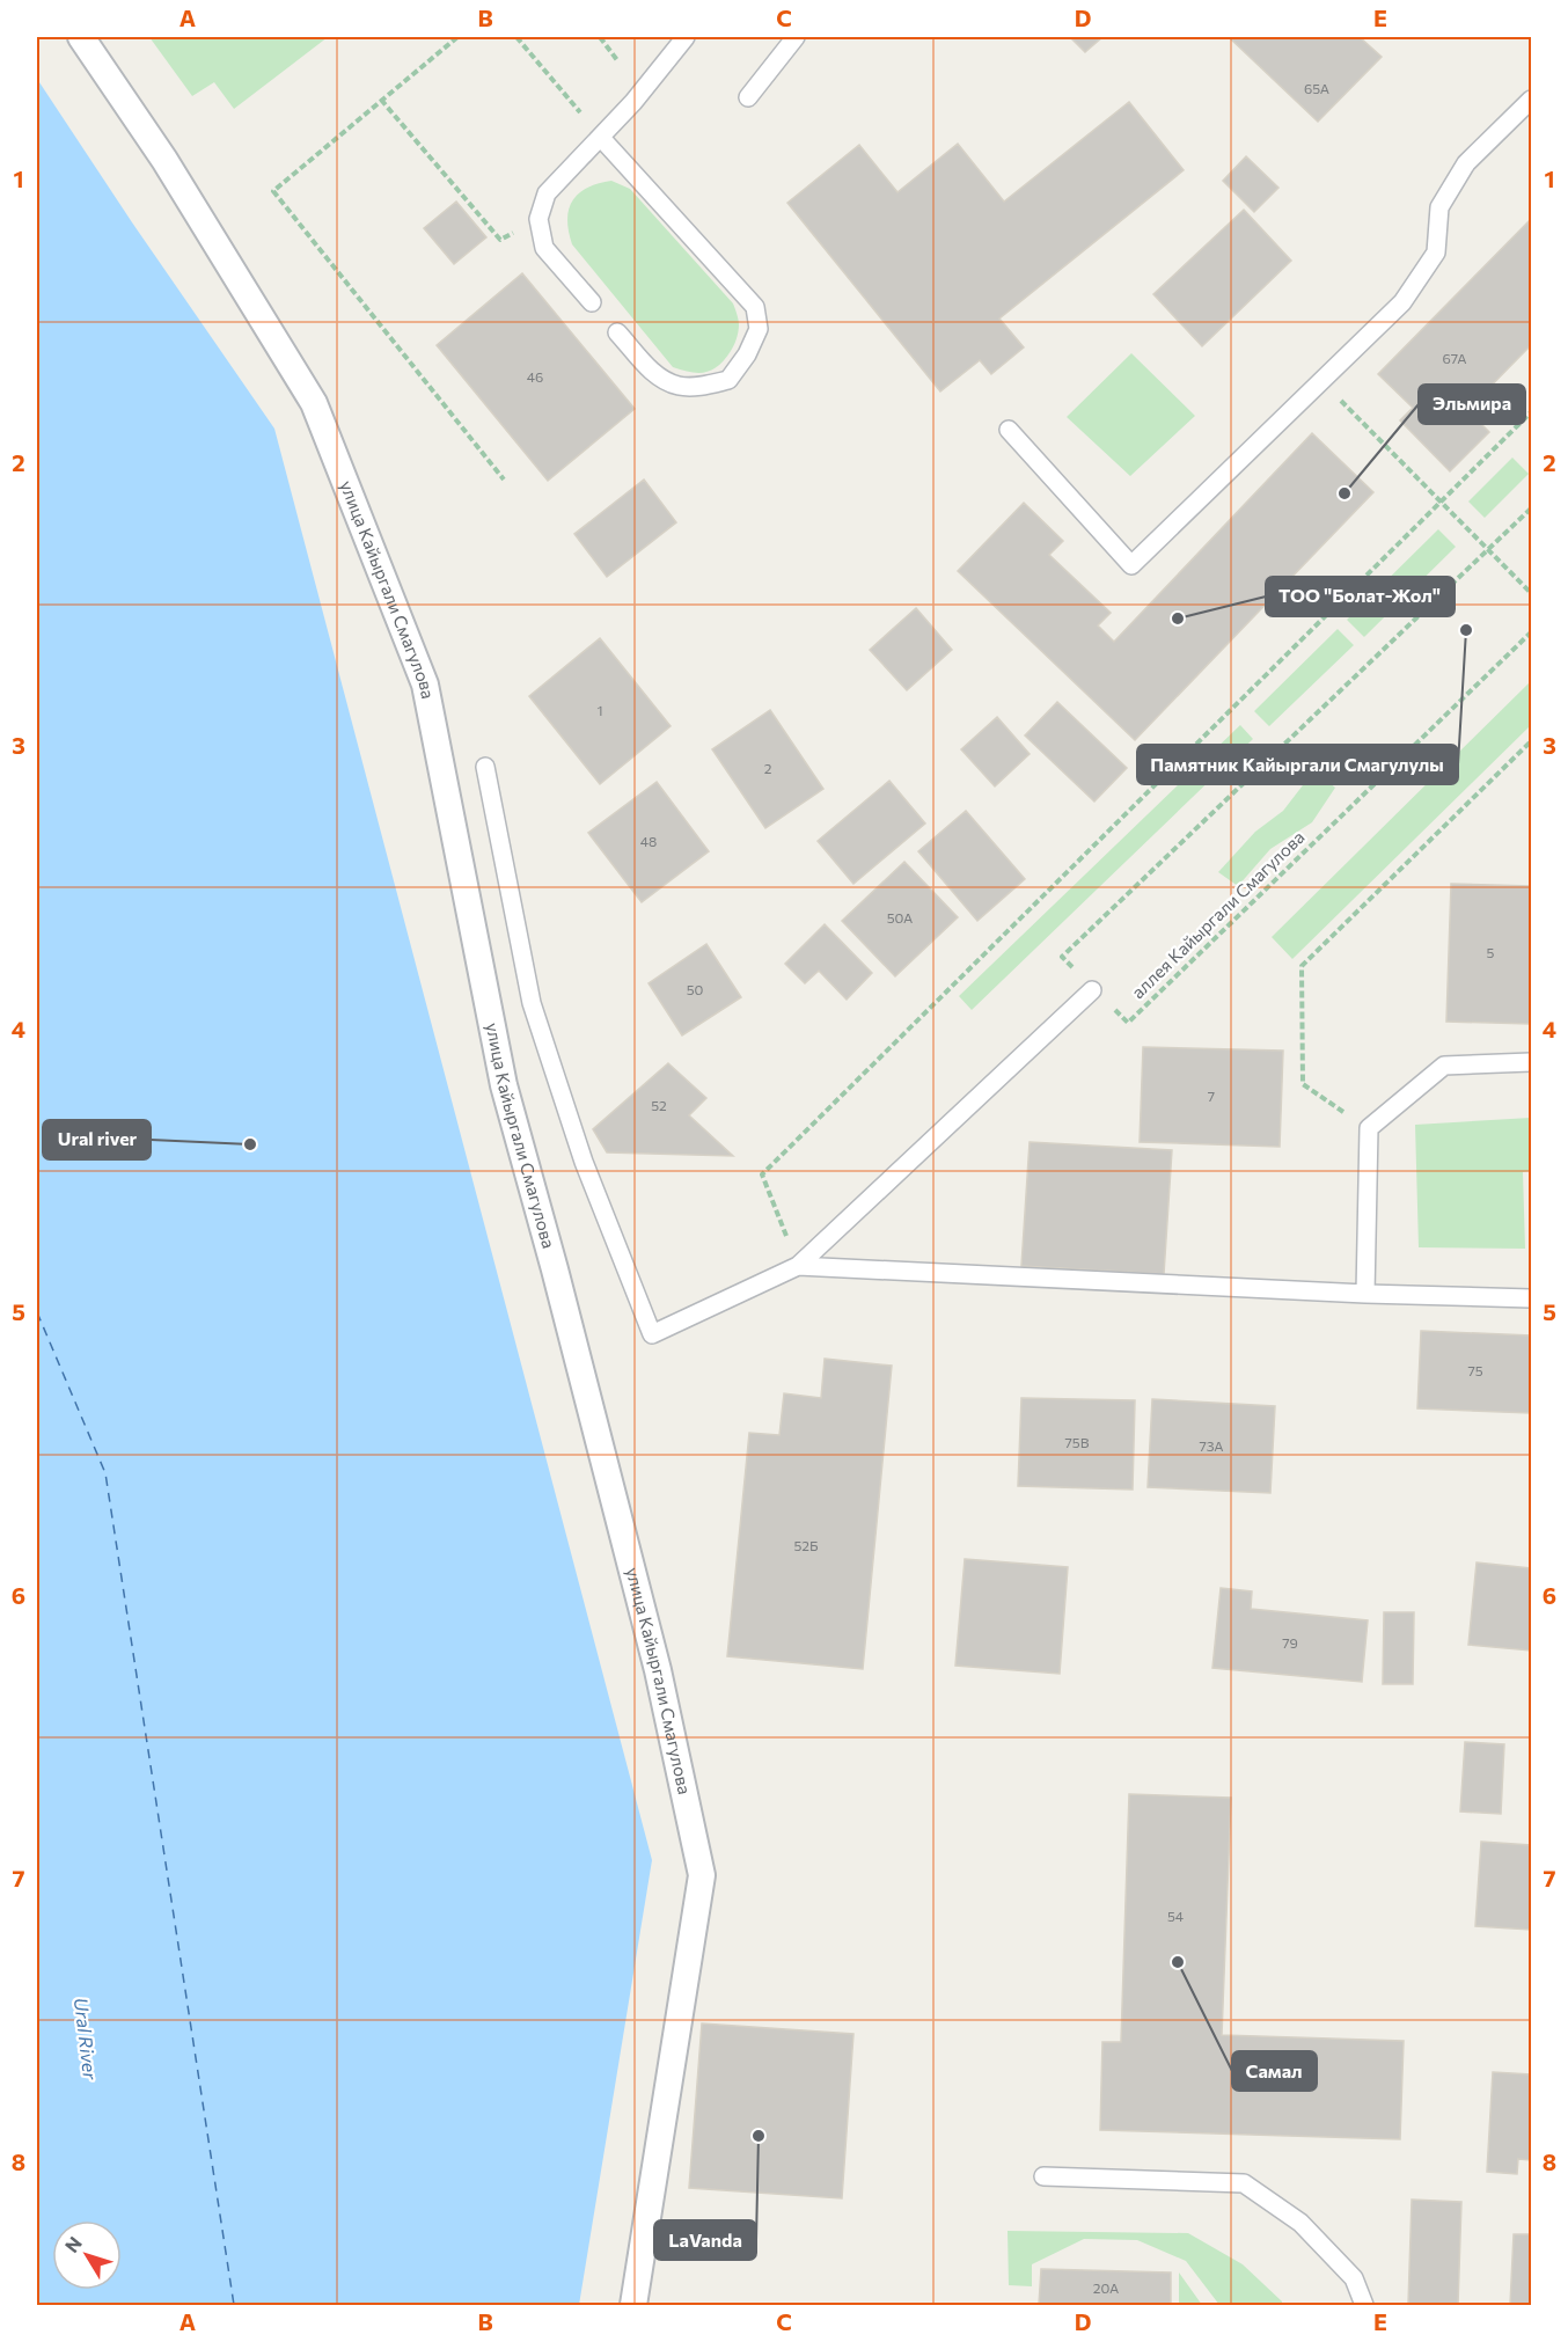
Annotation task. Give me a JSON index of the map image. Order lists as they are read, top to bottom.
{
  "streets": {
    "street": ["улица Кайыргали Смагулова"],
    "path": ["аллея Кайыргали Смагулова"]
  },
  "water": ["Ural River"],
  "places": [
    "Эльмира",
    "ТОО \"Болат-Жол\"",
    "Памятник Кайыргали Смагулулы",
    "Ural river",
    "Самал",
    "LaVanda"
  ],
  "house_numbers": [
    "65А",
    "67А",
    "46",
    "1",
    "2",
    "48",
    "50А",
    "5",
    "50",
    "7",
    "52",
    "75",
    "75В",
    "73А",
    "52Б",
    "79",
    "54",
    "20А"
  ],
  "north": "top left",
  "grid": {
    "columns": [
      "A",
      "B",
      "C",
      "D",
      "E"
    ],
    "rows": [
      "1",
      "2",
      "3",
      "4",
      "5",
      "6",
      "7",
      "8"
    ]
  }
}
